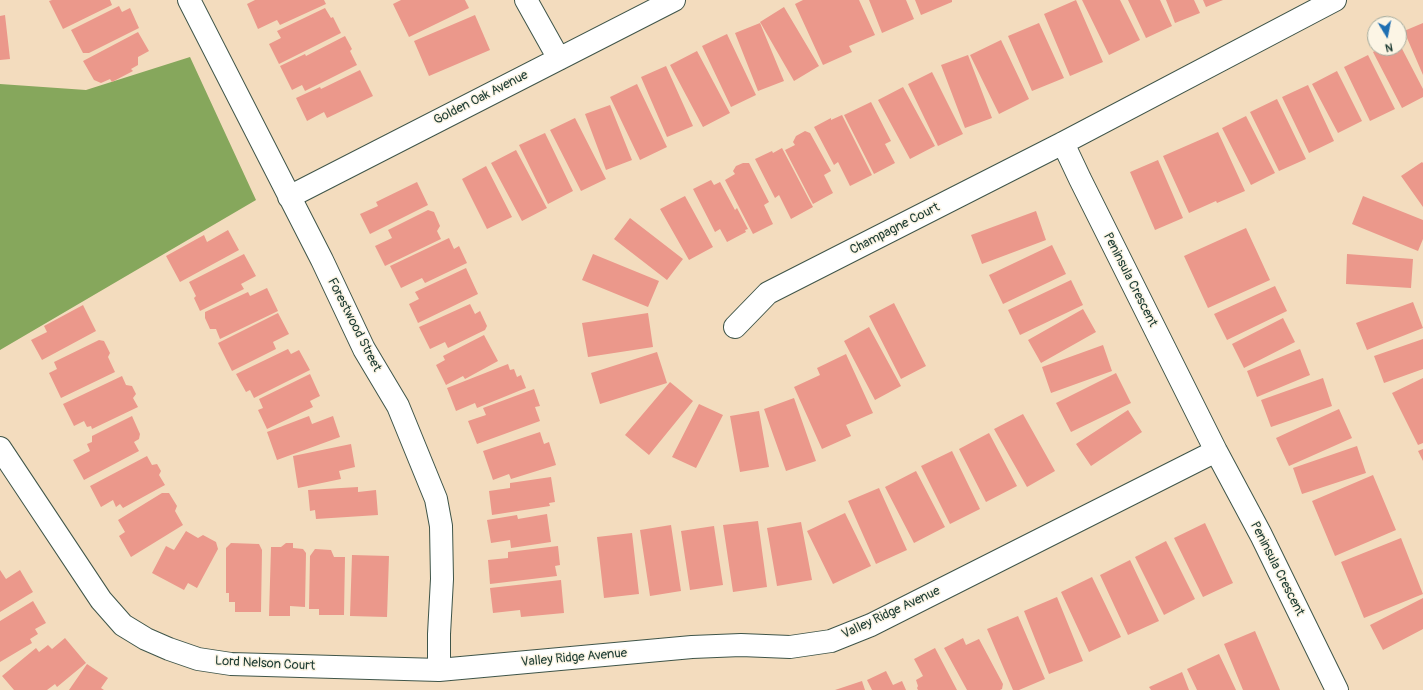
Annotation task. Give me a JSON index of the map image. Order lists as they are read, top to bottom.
{
  "streets": {
    "street": [
      "Golden Oak Avenue",
      "Champagne Court",
      "Peninsula Crescent",
      "Forestwood Street",
      "Valley Ridge Avenue",
      "Lord Nelson Court"
    ]
  },
  "crossings": [
    ["Golden Oak Avenue", "Forestwood Street"],
    ["Champagne Court", "Peninsula Crescent"],
    ["Peninsula Crescent", "Valley Ridge Avenue"],
    ["Forestwood Street", "Valley Ridge Avenue"],
    ["Forestwood Street", "Lord Nelson Court"],
    ["Valley Ridge Avenue", "Lord Nelson Court"]
  ],
  "north": "bottom"
}
